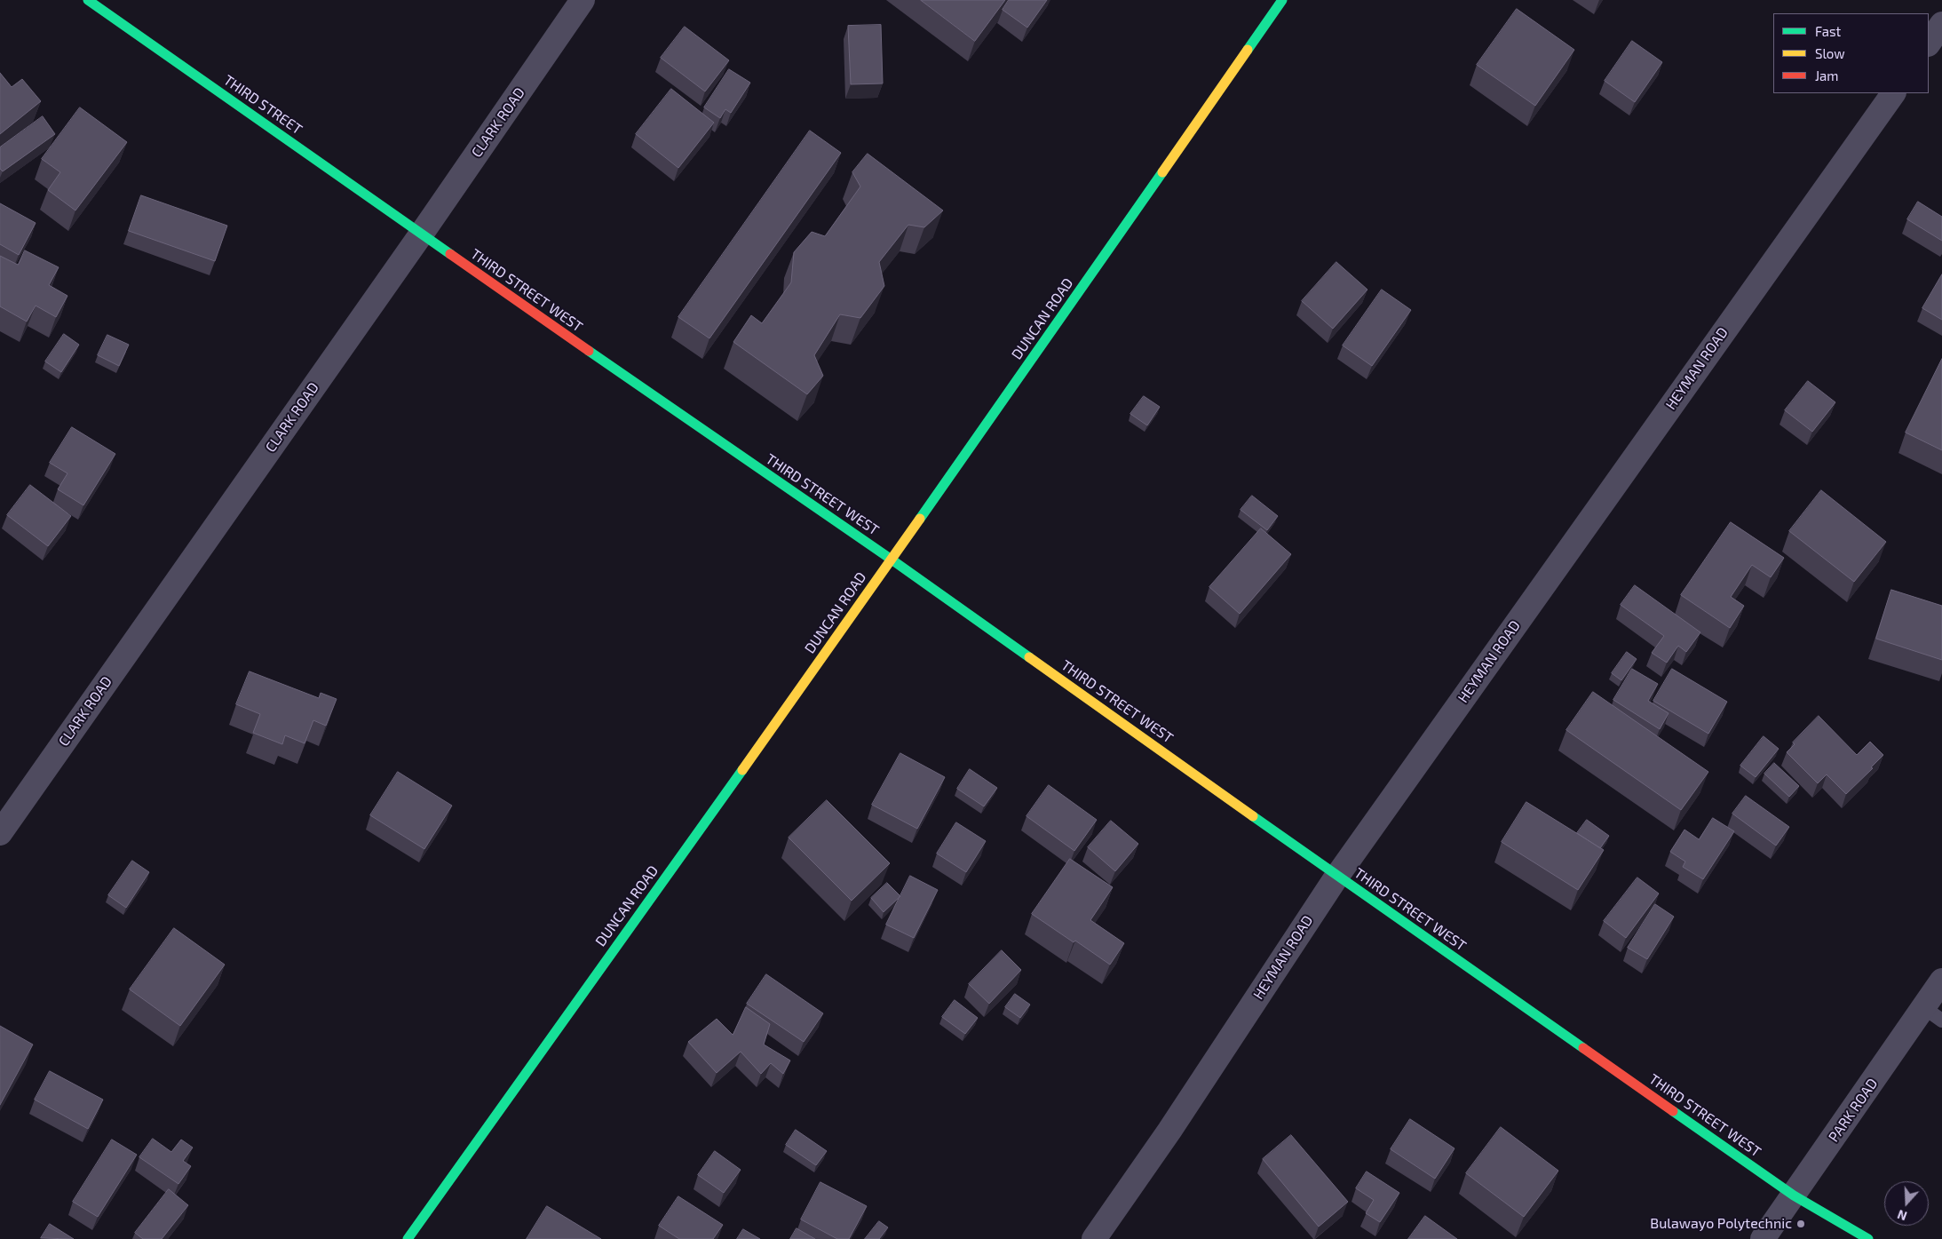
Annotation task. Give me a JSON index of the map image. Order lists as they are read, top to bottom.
{
  "streets": {
    "main road": ["THIRD STREET", "THIRD STREET WEST", "DUNCAN ROAD"],
    "street": ["CLARK ROAD", "HEYMAN ROAD", "PARK ROAD"]
  },
  "crossings": [
    ["THIRD STREET", "CLARK ROAD"],
    ["THIRD STREET", "THIRD STREET WEST"],
    ["CLARK ROAD", "THIRD STREET WEST"],
    ["THIRD STREET WEST", "DUNCAN ROAD"],
    ["THIRD STREET WEST", "HEYMAN ROAD"],
    ["THIRD STREET WEST", "PARK ROAD"]
  ],
  "places": ["Bulawayo Polytechnic"],
  "legend": ["Fast", "Slow", "Jam"],
  "north": "bottom"
}
